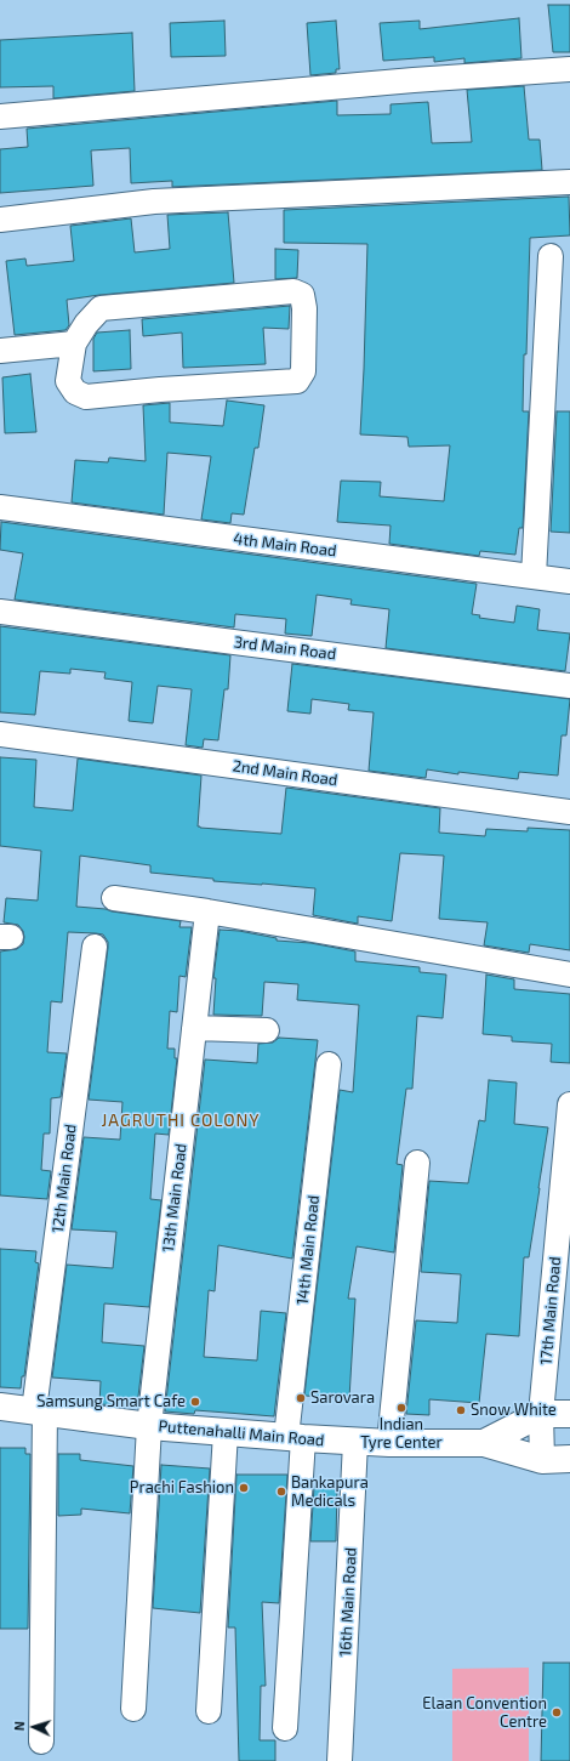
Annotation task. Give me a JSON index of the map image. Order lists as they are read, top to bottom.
{
  "streets": {
    "main road": ["Puttenahalli Main Road"],
    "street": [
      "4th Main Road",
      "3rd Main Road",
      "2nd Main Road",
      "12th Main Road",
      "13th Main Road",
      "14th Main Road",
      "17th Main Road",
      "16th Main Road"
    ]
  },
  "crossings": [
    ["12th Main Road", "Puttenahalli Main Road"],
    ["13th Main Road", "Puttenahalli Main Road"],
    ["14th Main Road", "Puttenahalli Main Road"],
    ["Puttenahalli Main Road", "16th Main Road"]
  ],
  "districts": ["JAGRUTHI COLONY"],
  "places": [
    "Sarovara",
    "Samsung Smart Cafe",
    "Indian Tyre Center",
    "Snow White",
    "Prachi Fashion",
    "Bankapura Medicals",
    "Elaan Convention Centre"
  ],
  "north": "left"
}
